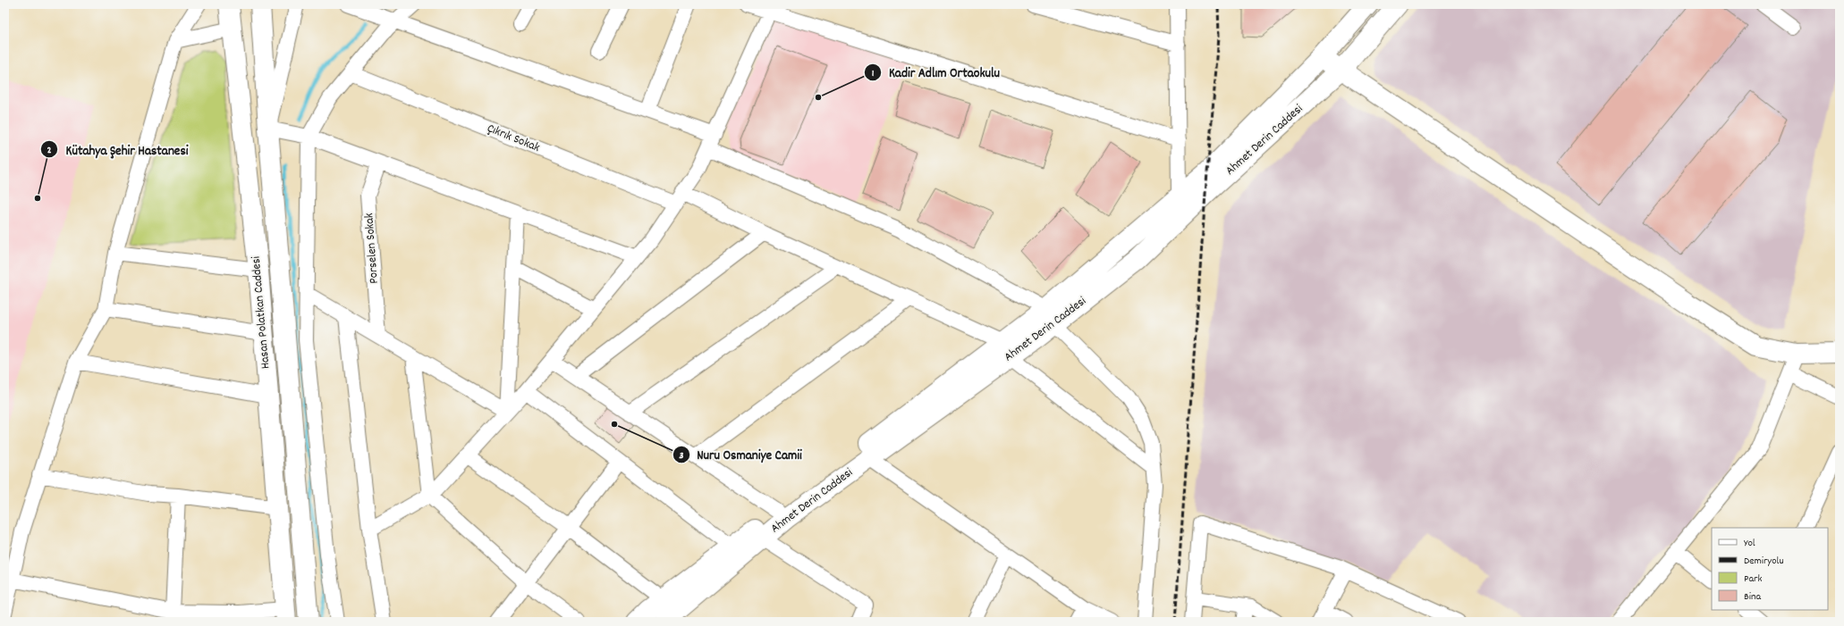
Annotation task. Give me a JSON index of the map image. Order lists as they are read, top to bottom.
{
  "streets": {
    "main road": ["Ahmet Derin Caddesi", "Hasan Polatkan Caddesi"],
    "street": ["Çıkrık Sokak", "Porselen Sokak"]
  },
  "crossings": [
    ["Çıkrık Sokak", "Ahmet Derin Caddesi"]
  ],
  "places": ["Kadir Adlım Ortaokulu", "Kütahya Şehir Hastanesi", "Nuru Osmaniye Camii"],
  "legend": [
    "Yol",
    "Demiryolu",
    "Park",
    "Bina"
  ]
}
